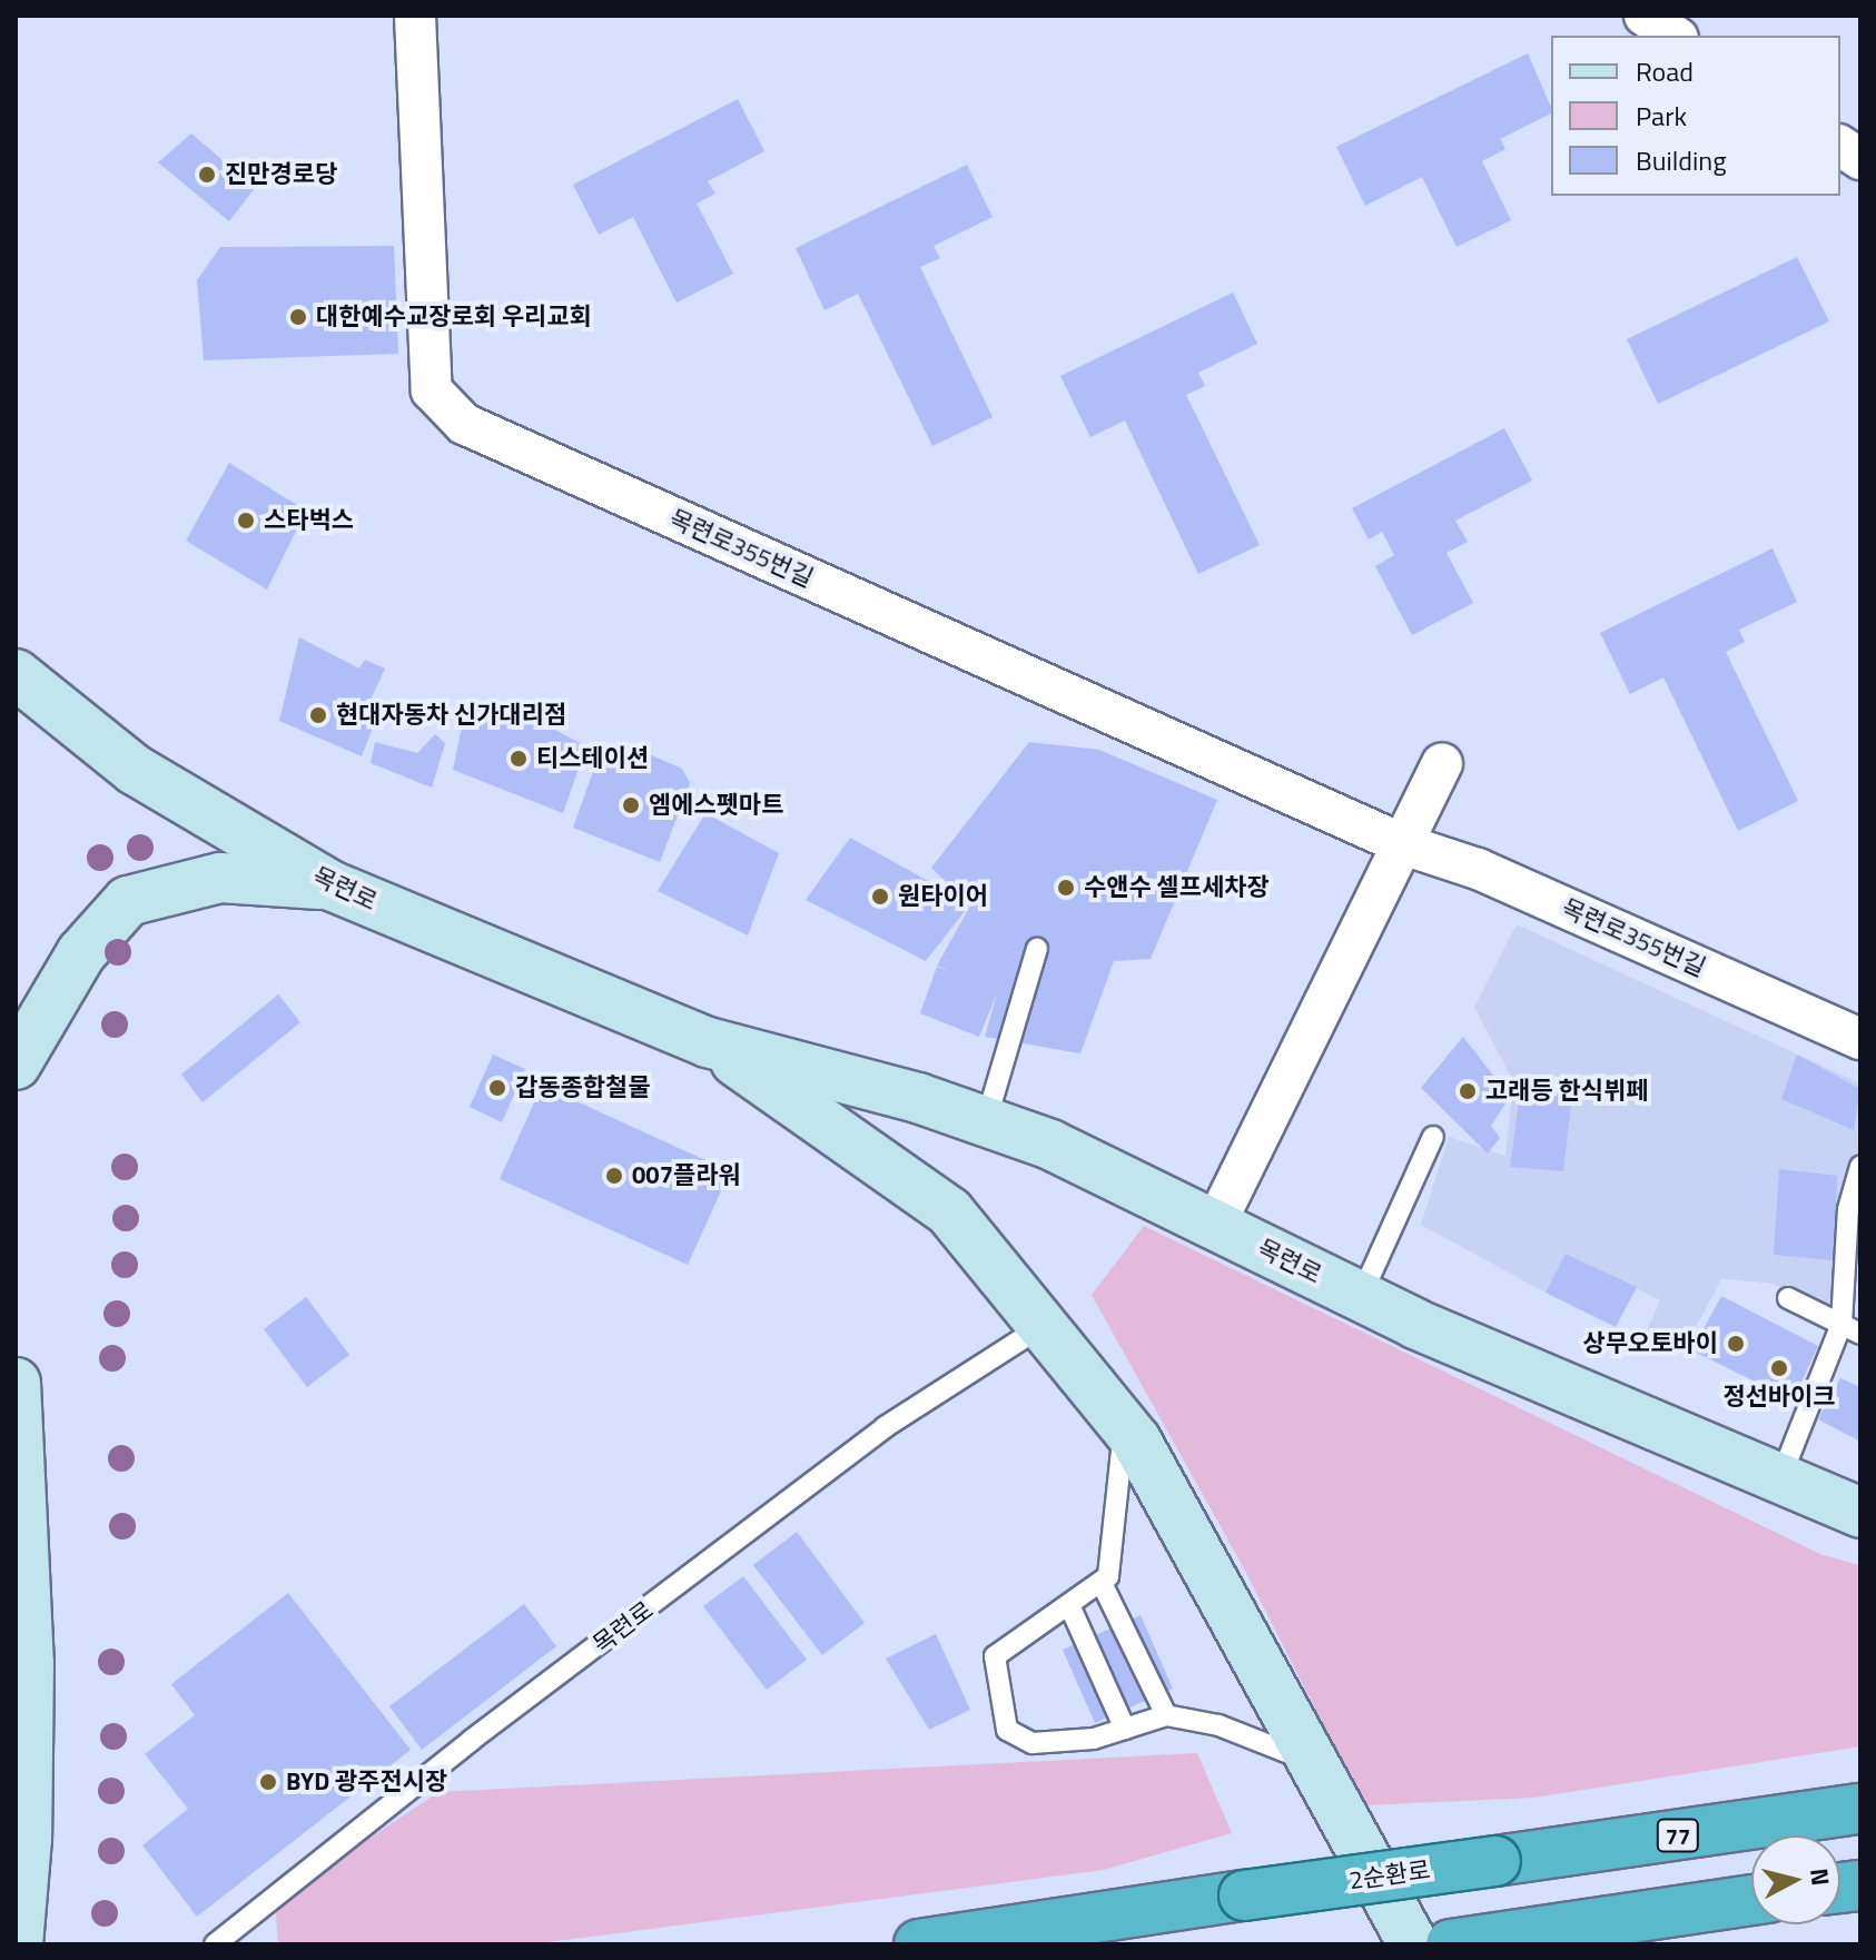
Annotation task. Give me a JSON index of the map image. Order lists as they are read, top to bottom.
{
  "streets": {
    "highway": ["77", "2순환로"],
    "main road": ["목련로"],
    "street": ["목련로355번길"]
  },
  "places": [
    "진만경로당",
    "대한예수교장로회 우리교회",
    "스타벅스",
    "현대자동차 신가대리점",
    "티스테이션",
    "엠에스펫마트",
    "수앤수 셀프세차장",
    "원타이어",
    "갑동종합철물",
    "고래등 한식뷔페",
    "007플라워",
    "상무오토바이",
    "정선바이크",
    "BYD 광주전시장"
  ],
  "legend": ["Road", "Park", "Building"],
  "north": "right"
}
